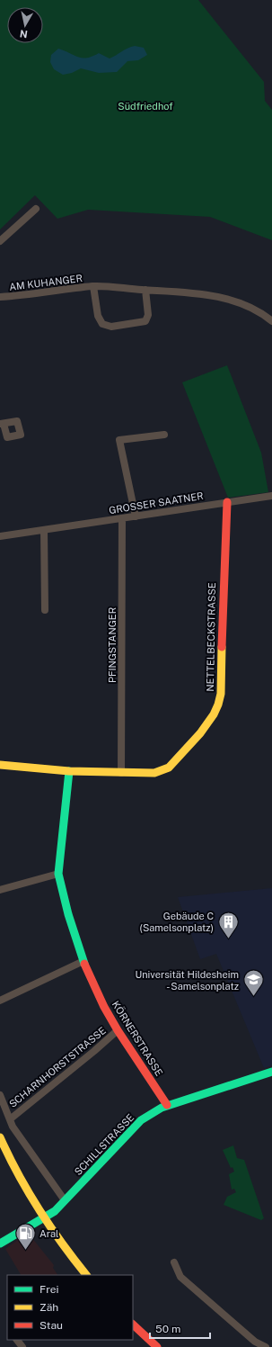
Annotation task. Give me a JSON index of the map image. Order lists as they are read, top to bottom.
{
  "streets": {
    "street": [
      "AM KUHANGER",
      "GROSSER SAATNER",
      "NETTELBECKSTRASSE",
      "PFINGSTANGER",
      "KÖRNERSTRASSE",
      "SCHARNHORSTSTRASSE",
      "SCHILLSTRASSE"
    ]
  },
  "crossings": [
    ["GROSSER SAATNER", "NETTELBECKSTRASSE"],
    ["GROSSER SAATNER", "PFINGSTANGER"],
    ["NETTELBECKSTRASSE", "PFINGSTANGER"],
    ["KÖRNERSTRASSE", "SCHARNHORSTSTRASSE"],
    ["KÖRNERSTRASSE", "SCHILLSTRASSE"]
  ],
  "parks": ["Südfriedhof"],
  "places": {
    "building": ["Gebäude C (Samelsonplatz)"],
    "school or university": ["Universität Hildesheim - Samelsonplatz"],
    "fuel station": ["Aral"]
  },
  "legend": ["Frei", "Zäh", "Stau"],
  "scale_bar": "50 m",
  "north": "bottom"
}
